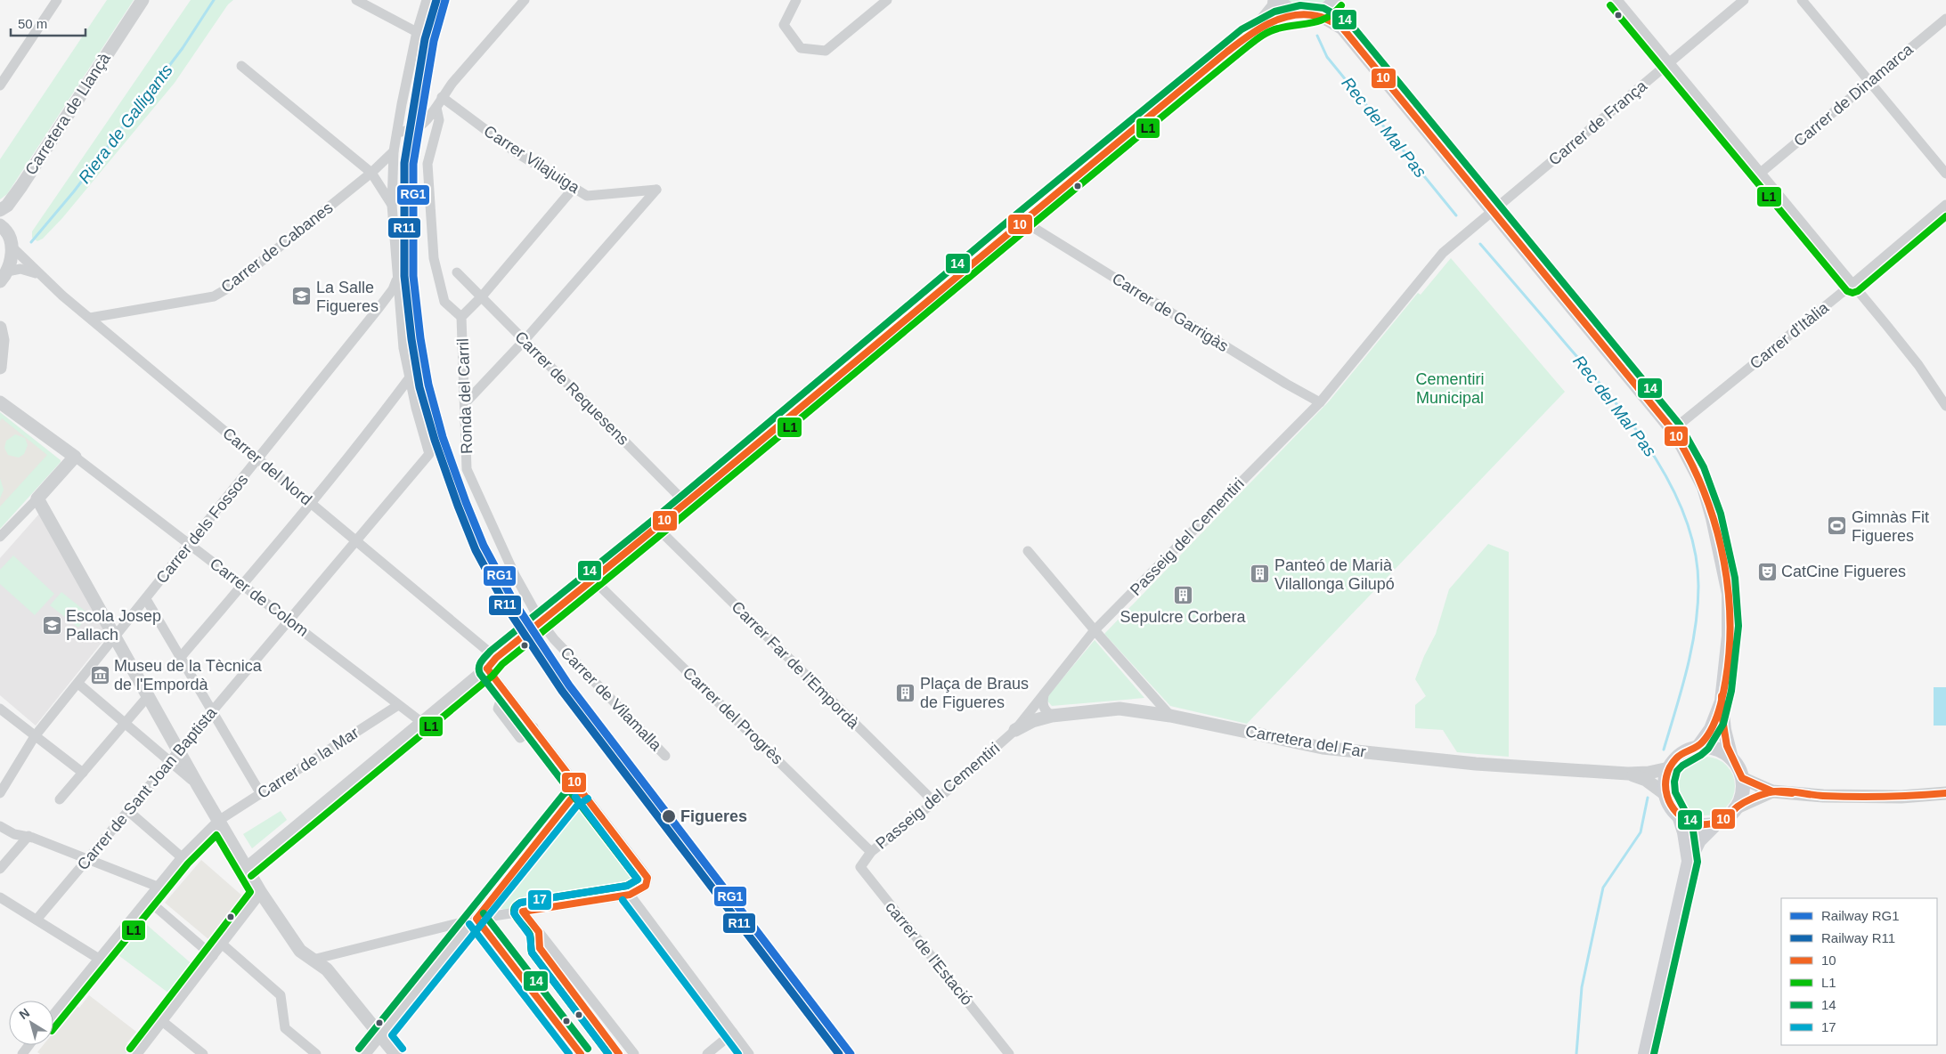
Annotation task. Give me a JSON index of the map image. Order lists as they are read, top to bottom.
{
  "streets": {
    "street": [
      "Carrer de Dinamarca",
      "Carretera de Llançà",
      "Carrer de França",
      "Carrer Vilajuiga",
      "Carrer de Cabanes",
      "Carrer de Garrigàs",
      "Carrer d'Itàlia",
      "Carrer de Requesens",
      "Ronda del Carril",
      "Carrer del Nord",
      "Carrer dels Fossos",
      "Passeig del Cementiri",
      "Carrer de Colom",
      "Carrer Far de l'Empordà",
      "Carrer de Vilamalla",
      "Carrer del Progrès",
      "Carretera del Far",
      "Carrer de la Mar",
      "Carrer de Sant Joan Baptista",
      "carrer de l'Estació"
    ]
  },
  "crossings": [
    ["Carretera de Llançà", "Carrer del Nord"],
    ["Carrer de França", "Passeig del Cementiri"],
    ["Carrer Vilajuiga", "Carrer de Requesens"],
    ["Carrer Vilajuiga", "Ronda del Carril"],
    ["Carrer de Cabanes", "Carrer del Nord"],
    ["Carrer de Garrigàs", "Passeig del Cementiri"],
    ["Carrer de Requesens", "Ronda del Carril"],
    ["Ronda del Carril", "Carrer de Vilamalla"],
    ["Carrer del Nord", "Carrer dels Fossos"],
    ["Carrer del Nord", "Carrer de Sant Joan Baptista"],
    ["Carrer dels Fossos", "Carrer de Colom"],
    ["Passeig del Cementiri", "Carrer Far de l'Empordà"],
    ["Passeig del Cementiri", "Carrer del Progrès"],
    ["Passeig del Cementiri", "Carretera del Far"],
    ["Passeig del Cementiri", "carrer de l'Estació"],
    ["Carrer de Colom", "Carrer de la Mar"],
    ["Carrer de Colom", "Carrer de Sant Joan Baptista"],
    ["Carrer del Progrès", "carrer de l'Estació"]
  ],
  "water": ["Riera de Galligants", "Rec del Mal Pas"],
  "parks": ["Cementiri Municipal"],
  "places": {
    "school or university": ["La Salle Figueres", "Escola Josep Pallach"],
    "sports": ["Gimnàs Fit Figueres"],
    "theatre": ["CatCine Figueres"],
    "building": ["Panteó de Marià Vilallonga Gilupó", "Sepulcre Corbera", "Plaça de Braus de Figueres"],
    "museum": ["Museu de la Tècnica de l'Empordà"],
    "other": ["Figueres"]
  },
  "lines": [
    "rail line RG1",
    "rail line R11",
    "transit line L1",
    "transit line 14",
    "transit line 10",
    "transit line 17"
  ],
  "legend": [
    "Railway RG1",
    "Railway R11",
    "10",
    "L1",
    "14",
    "17"
  ],
  "scale_bar": "50 m",
  "north": "top left"
}
